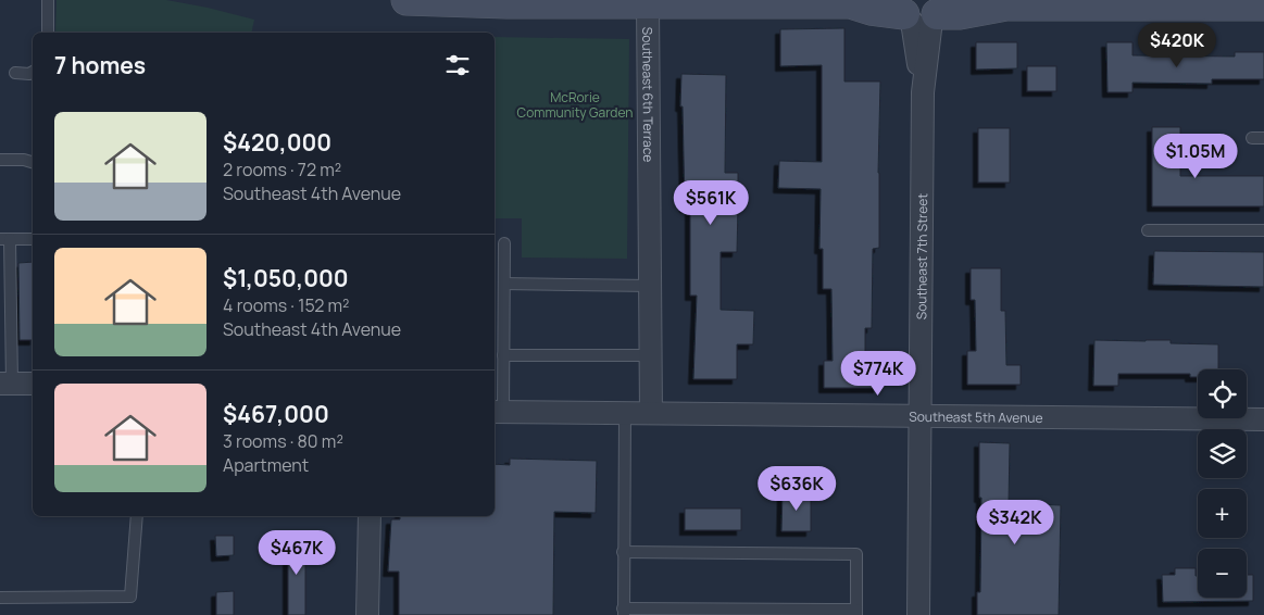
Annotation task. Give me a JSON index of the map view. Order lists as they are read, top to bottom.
{
  "streets": {
    "street": ["Southeast 6th Terrace", "Southeast 7th Street", "Southeast 5th Avenue"]
  },
  "crossings": [
    ["Southeast 6th Terrace", "Southeast 5th Avenue"],
    ["Southeast 7th Street", "Southeast 5th Avenue"]
  ],
  "parks": ["McRorie Community Garden"],
  "page": {
    "price": [
      "$420K",
      "$1.05M",
      "$561K",
      "$774K",
      "$636K",
      "$342K",
      "$467K"
    ],
    "heading": "7 homes",
    "list": [
      {
        "name": "$420,000",
        "note": "2 rooms · 72 m² · Southeast 4th Avenue"
      },
      {
        "name": "$1,050,000",
        "note": "4 rooms · 152 m² · Southeast 4th Avenue"
      },
      {
        "name": "$467,000",
        "note": "3 rooms · 80 m² · Apartment"
      }
    ],
    "map_buttons": ["+", "−"]
  }
}
